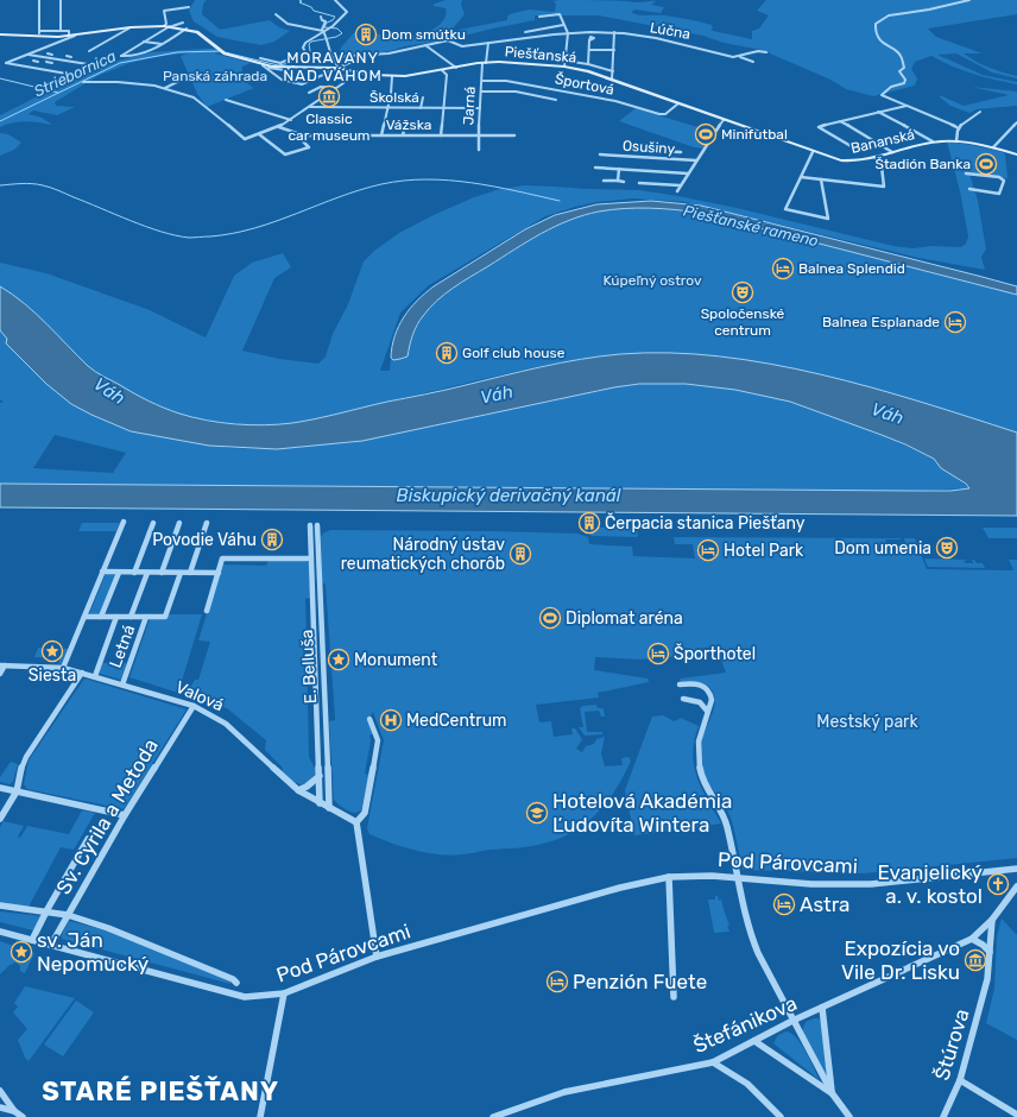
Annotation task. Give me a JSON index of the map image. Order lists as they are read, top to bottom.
{
  "streets": {
    "main road": ["Piešťanská", "Bananská"],
    "street": [
      "Lúčna",
      "Športová",
      "Školská",
      "Jarná",
      "Vážska",
      "Osušiny",
      "Letná",
      "E. Belluša",
      "Valová",
      "Sv. Cyrila a Metoda",
      "Pod Párovcami",
      "Štefánikova",
      "Štúrova"
    ]
  },
  "crossings": [
    ["Lúčna", "Jarná"],
    ["Piešťanská", "Športová"],
    ["Piešťanská", "Jarná"],
    ["Piešťanská", "Bananská"],
    ["Športová", "Jarná"],
    ["Školská", "Jarná"],
    ["Jarná", "Vážska"],
    ["Letná", "Valová"],
    ["E. Belluša", "Valová"],
    ["Valová", "Sv. Cyrila a Metoda"],
    ["Sv. Cyrila a Metoda", "Pod Párovcami"],
    ["Štefánikova", "Štúrova"]
  ],
  "districts": ["MORAVANY NAD VÁHOM", "STARÉ PIEŠŤANY"],
  "water": [
    "Striebornica",
    "Piešťanské rameno",
    "Váh",
    "Biskupický derivačný kanál"
  ],
  "parks": ["Panská záhrada", "Kúpeľný ostrov", "Mestský park"],
  "places": {
    "building": [
      "Dom smútku",
      "Golf club house",
      "Čerpacia stanica Piešťany",
      "Povodie Váhu",
      "Národný ústav reumatických chorôb"
    ],
    "museum": ["Classic car museum", "Expozícia vo Vile Dr. Lisku"],
    "sports": ["Minifutbal", "Štadión Banka", "Diplomat aréna"],
    "hotel": [
      "Balnea Splendid",
      "Balnea Esplanade",
      "Hotel Park",
      "Športhotel",
      "Astra",
      "Penzión Fuete"
    ],
    "theatre": ["Spoločenské centrum", "Dom umenia"],
    "place": ["Siesta", "Monument", "sv. Ján Nepomucký"],
    "hospital": ["MedCentrum"],
    "school or university": ["Hotelová Akadémia Ľudovíta Wintera"],
    "church": ["Evanjelický a. v. kostol"]
  }
}
